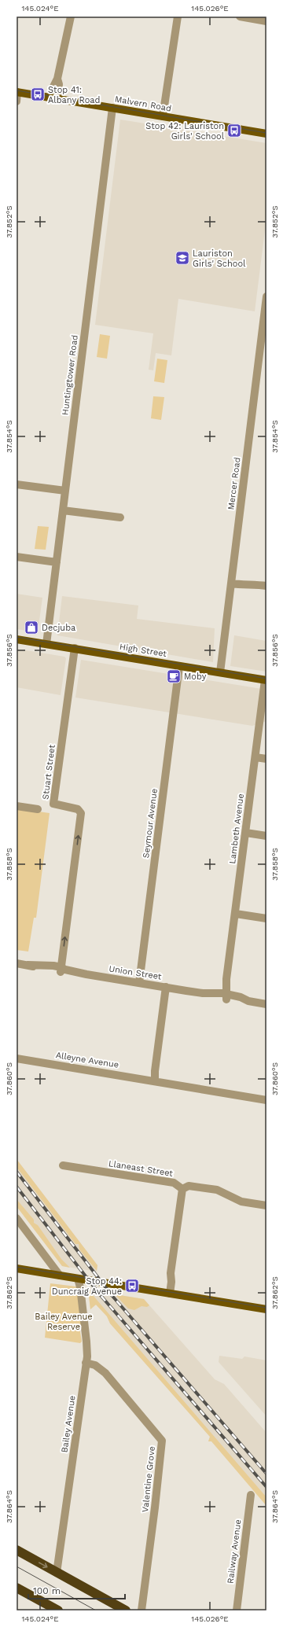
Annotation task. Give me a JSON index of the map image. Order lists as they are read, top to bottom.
{
  "streets": {
    "main road": ["Malvern Road", "High Street"],
    "street": [
      "Huntingtower Road",
      "Mercer Road",
      "Stuart Street",
      "Seymour Avenue",
      "Lambeth Avenue",
      "Union Street",
      "Alleyne Avenue",
      "Llaneast Street",
      "Bailey Avenue",
      "Valentine Grove",
      "Railway Avenue"
    ]
  },
  "crossings": [
    ["Malvern Road", "Huntingtower Road"],
    ["Huntingtower Road", "High Street"],
    ["Mercer Road", "High Street"],
    ["High Street", "Stuart Street"],
    ["High Street", "Seymour Avenue"],
    ["High Street", "Lambeth Avenue"],
    ["Stuart Street", "Union Street"],
    ["Seymour Avenue", "Union Street"],
    ["Lambeth Avenue", "Union Street"],
    ["Bailey Avenue", "Valentine Grove"]
  ],
  "one_way": ["Stuart Street"],
  "parks": ["Bailey Avenue Reserve"],
  "places": {
    "bus stop": ["Stop 41: Albany Road", "Stop 42: Lauriston Girls' School", "Stop 44: Duncraig Avenue"],
    "school or university": ["Lauriston Girls' School"],
    "shop": ["Decjuba"],
    "cafe": ["Moby"]
  },
  "scale_bar": "100 m",
  "coordinates": [
    "145.024°E",
    "145.026°E",
    "37.852°S",
    "37.854°S",
    "37.856°S",
    "37.858°S",
    "37.860°S",
    "37.862°S",
    "37.864°S"
  ]
}
